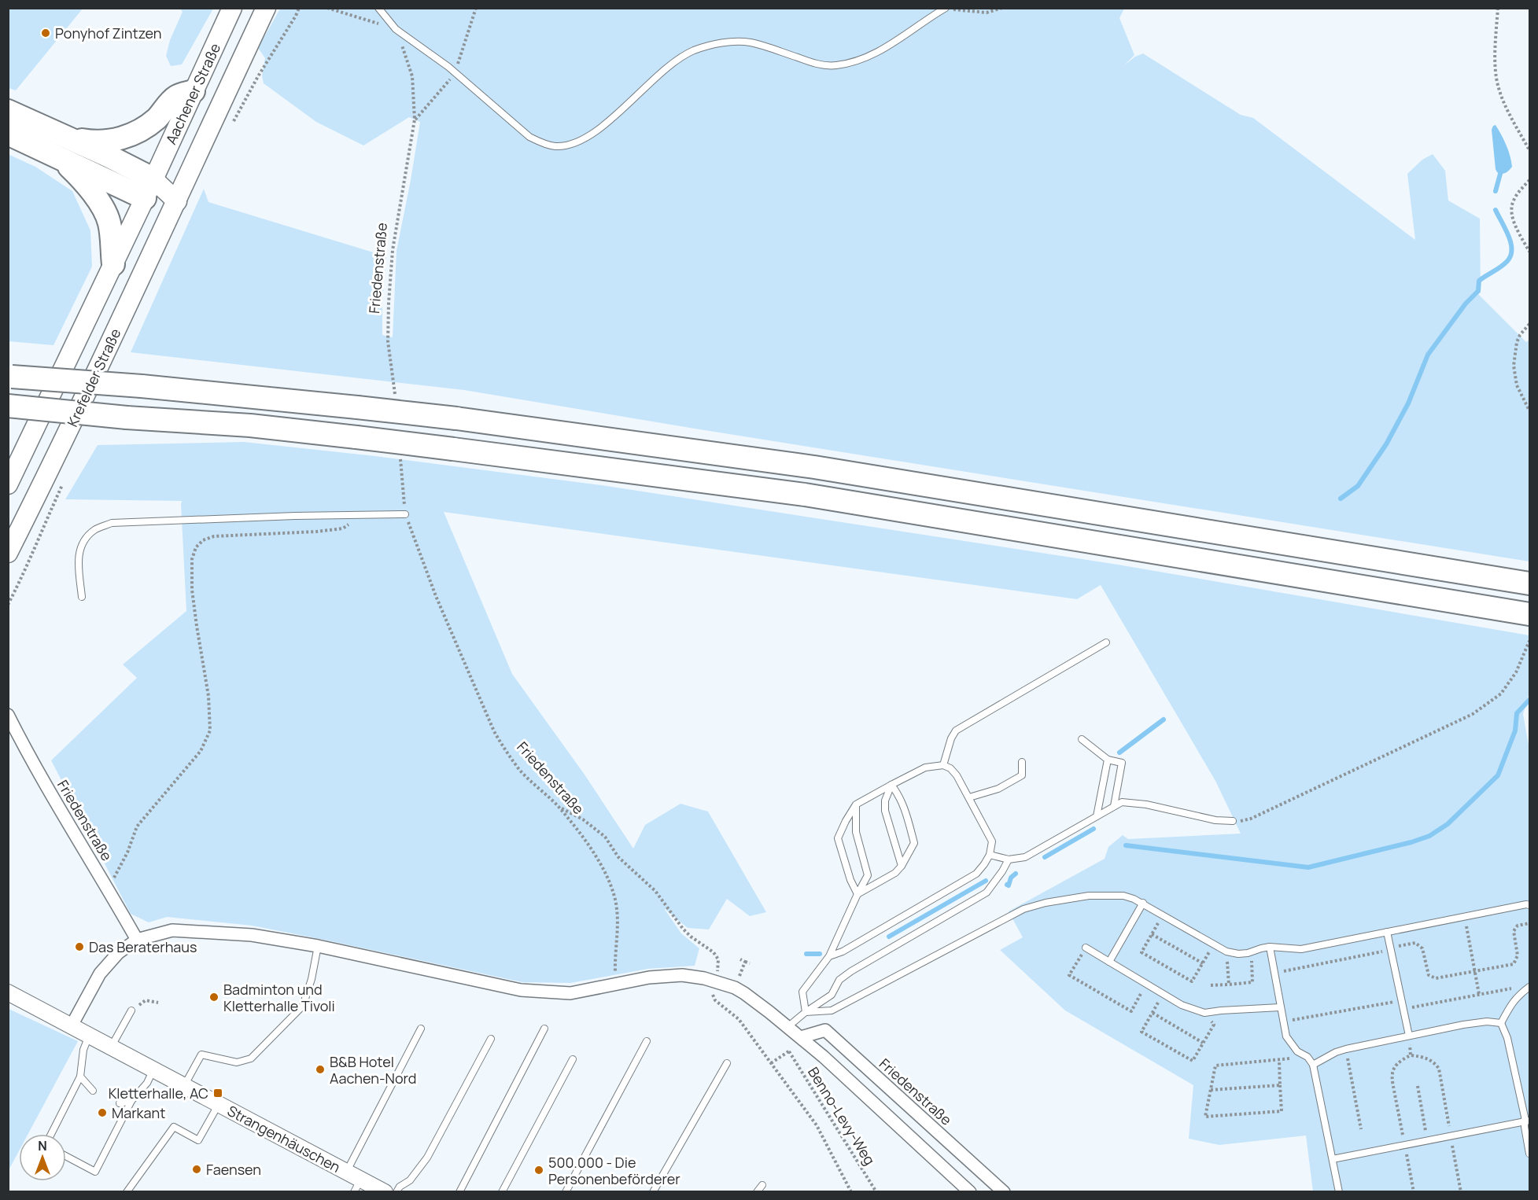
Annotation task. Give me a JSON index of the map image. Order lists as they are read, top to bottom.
{
  "streets": {
    "main road": ["Aachener Straße", "Krefelder Straße"],
    "street": ["Friedenstraße", "Strangenhäuschen"],
    "path": ["Benno-Levy-Weg"]
  },
  "places": {
    "other": [
      "Ponyhof Zintzen",
      "Das Beraterhaus",
      "Badminton und Kletterhalle Tivoli",
      "B&B Hotel Aachen-Nord",
      "Markant",
      "Faensen",
      "500.000 - Die Personenbeförderer"
    ],
    "transit": ["Kletterhalle, AC"]
  },
  "north": "top"
}
